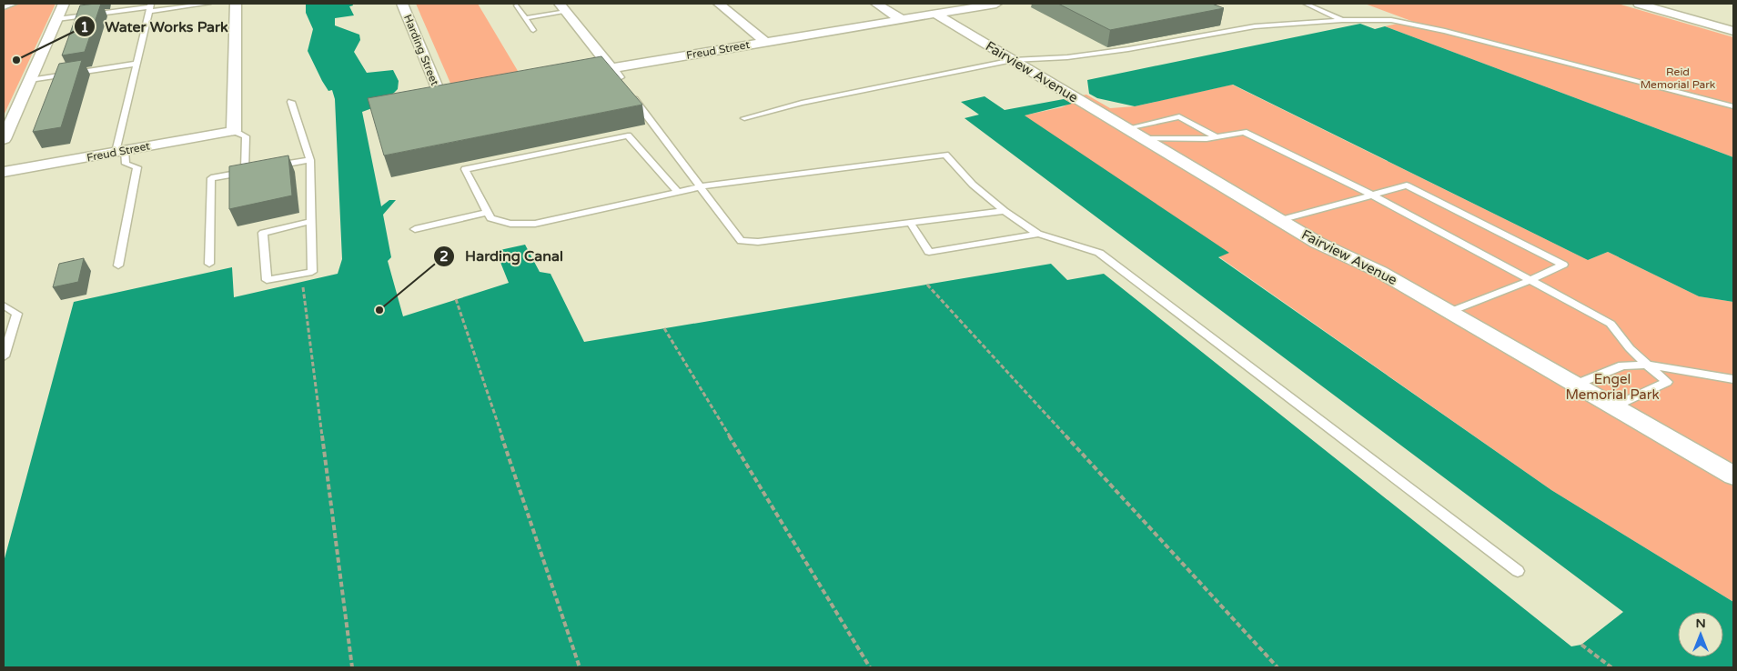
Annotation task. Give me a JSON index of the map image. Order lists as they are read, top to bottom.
{
  "streets": {
    "street": ["Harding Street", "Freud Street", "Fairview Avenue"]
  },
  "crossings": [
    ["Freud Street", "Fairview Avenue"]
  ],
  "parks": ["Reid Memorial Park", "Engel Memorial Park"],
  "places": ["Water Works Park", "Harding Canal"],
  "north": "top"
}
